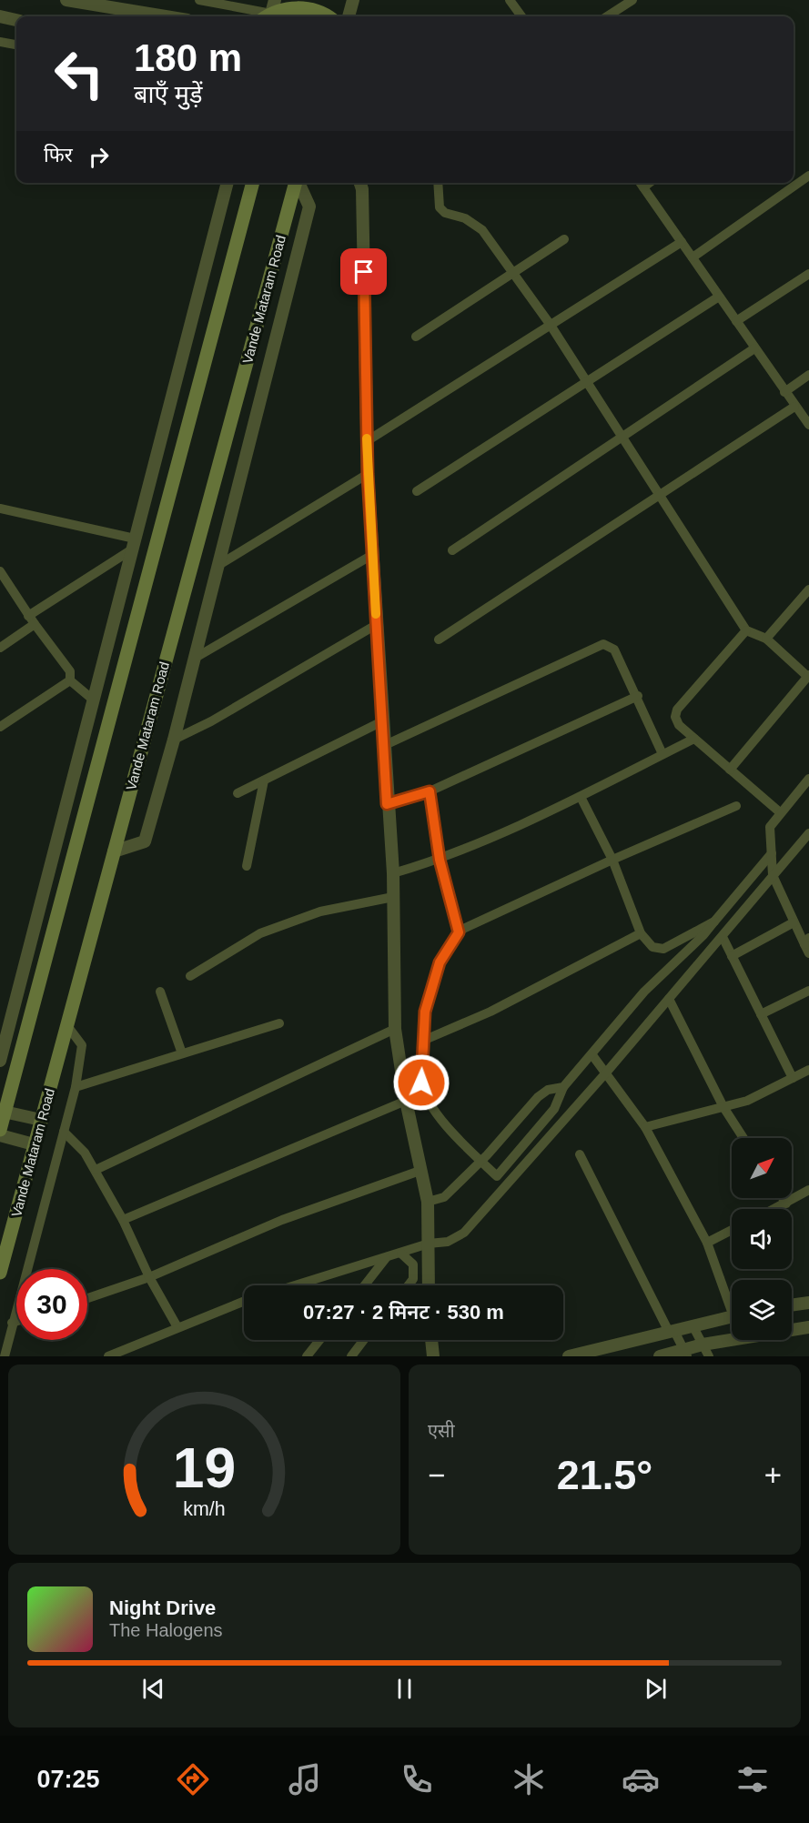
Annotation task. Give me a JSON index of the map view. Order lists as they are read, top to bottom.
{
  "streets": {
    "main road": ["Vande Mataram Road"]
  },
  "north": "top right",
  "page": {
    "turn": ["180 m", "बाएँ मुड़ें"],
    "then": "फिर",
    "limit": "30",
    "trip": "07:27 · 2 मिनट · 530 m",
    "tile": "एसी",
    "heat": ["−", "21.5°", "+"],
    "song": ["Night Drive", "The Halogens"],
    "tabs": "07:25",
    "gauge": ["19", "km/h"]
  }
}
